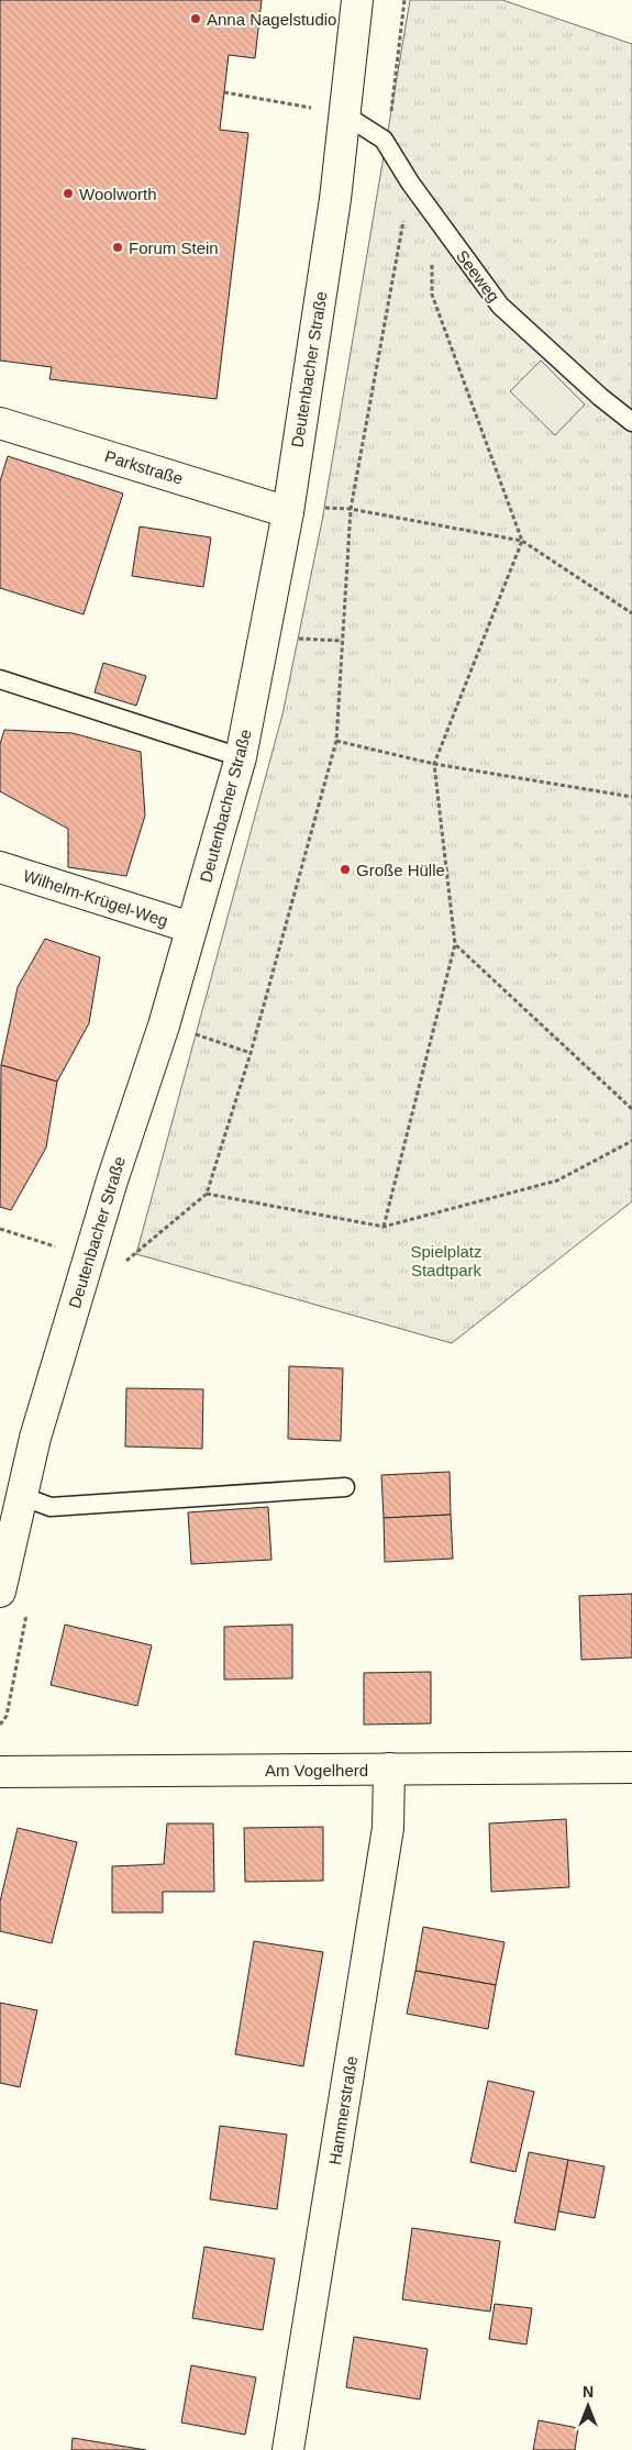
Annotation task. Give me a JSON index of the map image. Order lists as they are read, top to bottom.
{
  "streets": {
    "street": [
      "Deutenbacher Straße",
      "Parkstraße",
      "Wilhelm-Krügel-Weg",
      "Am Vogelherd",
      "Hammerstraße"
    ],
    "lane": ["Seeweg"]
  },
  "crossings": [
    ["Seeweg", "Deutenbacher Straße"],
    ["Deutenbacher Straße", "Parkstraße"],
    ["Deutenbacher Straße", "Wilhelm-Krügel-Weg"],
    ["Am Vogelherd", "Hammerstraße"]
  ],
  "parks": ["Spielplatz Stadtpark"],
  "places": [
    "Anna Nagelstudio",
    "Woolworth",
    "Forum Stein",
    "Große Hülle"
  ],
  "north": "top"
}
